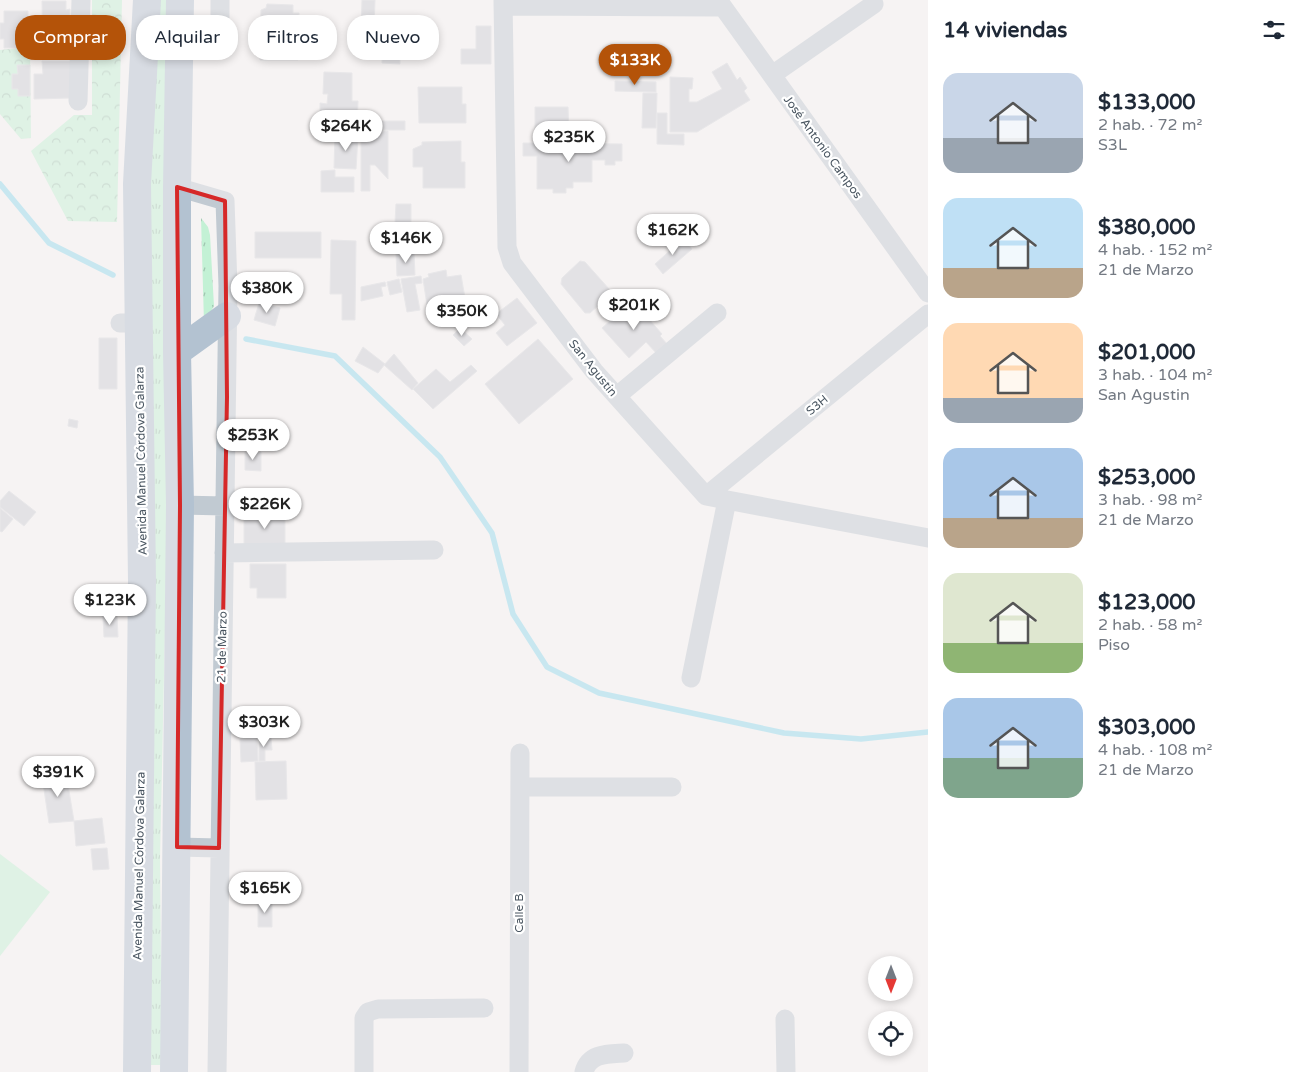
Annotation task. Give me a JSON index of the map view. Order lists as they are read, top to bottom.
{
  "streets": {
    "main road": ["Avenida Manuel Córdova Galarza"],
    "street": [
      "José Antonio Campos",
      "San Agustin",
      "S3H",
      "21 de Marzo",
      "Calle B"
    ]
  },
  "crossings": [
    ["San Agustin", "S3H"]
  ],
  "north": "bottom",
  "page": {
    "heading": "14 viviendas",
    "chip": [
      "Comprar",
      "Alquilar",
      "Filtros",
      "Nuevo"
    ],
    "price": [
      "$133K",
      "$264K",
      "$235K",
      "$162K",
      "$146K",
      "$380K",
      "$201K",
      "$350K",
      "$253K",
      "$226K",
      "$123K",
      "$303K",
      "$391K",
      "$165K"
    ],
    "list": [
      {
        "name": "$133,000",
        "note": "2 hab. · 72 m² · S3L"
      },
      {
        "name": "$380,000",
        "note": "4 hab. · 152 m² · 21 de Marzo"
      },
      {
        "name": "$201,000",
        "note": "3 hab. · 104 m² · San Agustin"
      },
      {
        "name": "$253,000",
        "note": "3 hab. · 98 m² · 21 de Marzo"
      },
      {
        "name": "$123,000",
        "note": "2 hab. · 58 m² · Piso"
      },
      {
        "name": "$303,000",
        "note": "4 hab. · 108 m² · 21 de Marzo"
      }
    ]
  }
}
